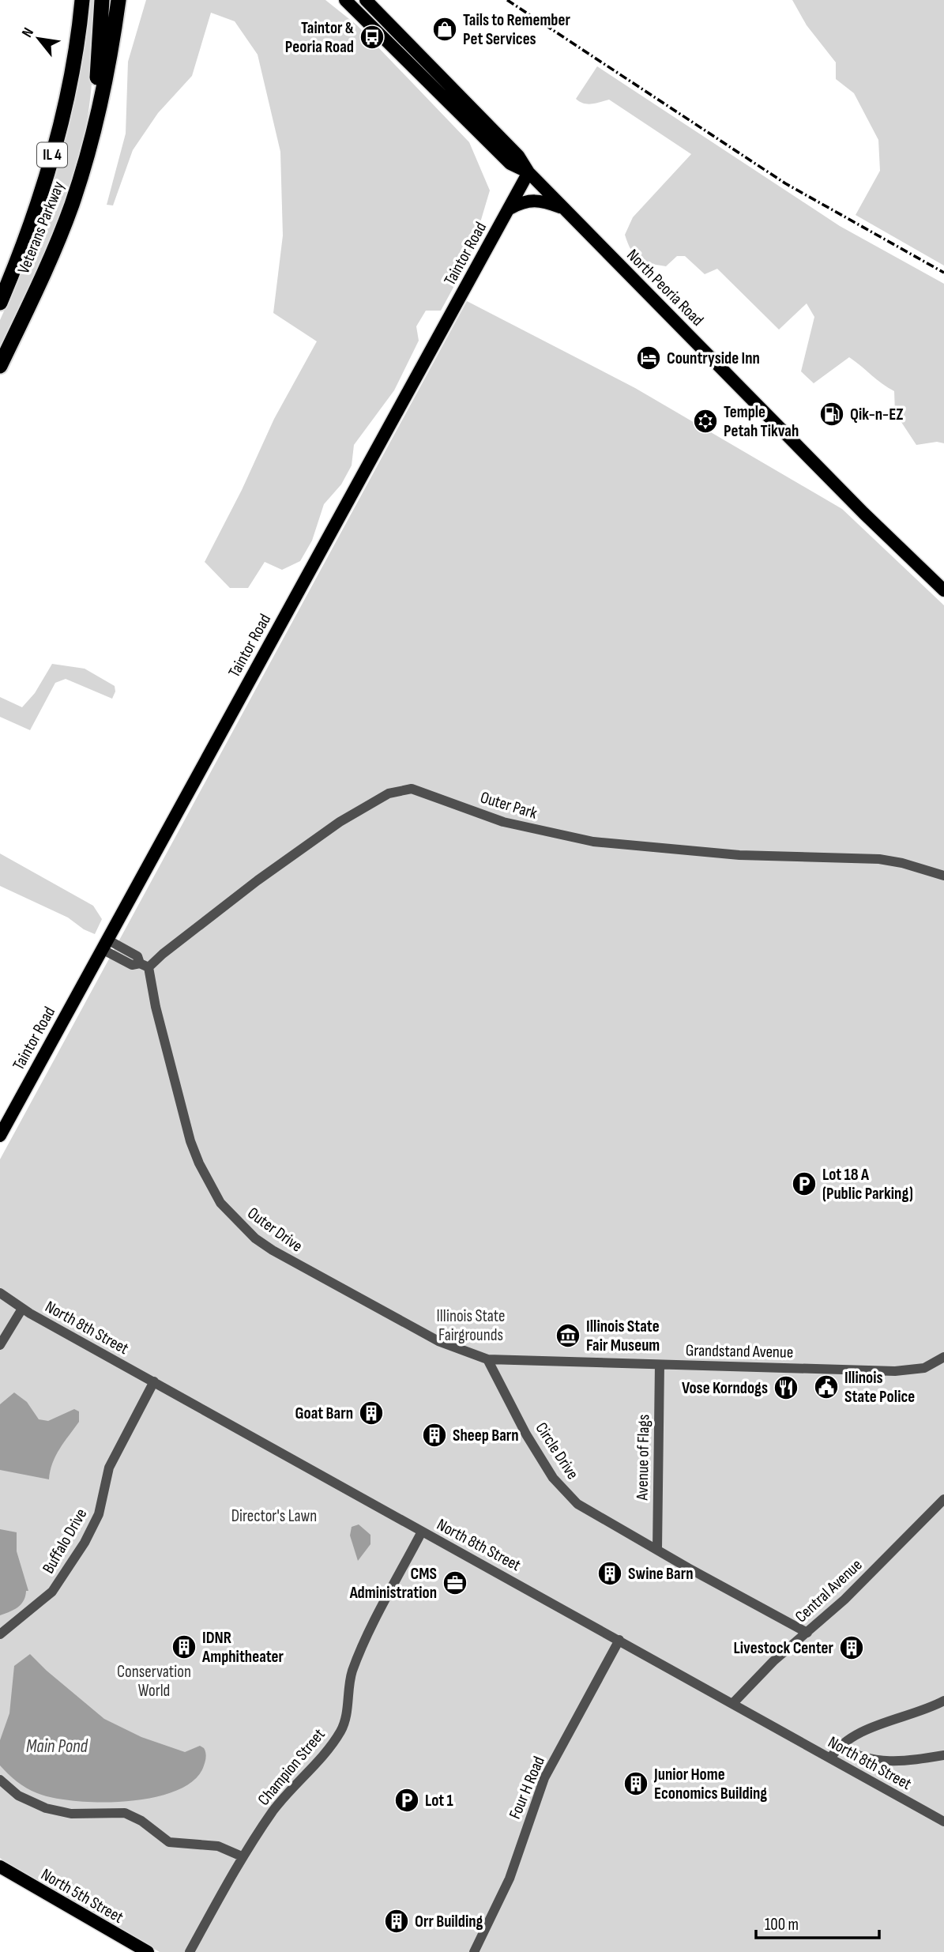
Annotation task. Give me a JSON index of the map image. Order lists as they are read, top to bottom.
{
  "streets": {
    "highway": ["IL 4", "Veterans Parkway"],
    "main road": ["Taintor Road", "North Peoria Road", "North 5th Street"],
    "street": [
      "Outer Park",
      "Outer Drive",
      "North 8th Street",
      "Grandstand Avenue",
      "Circle Drive",
      "Avenue of Flags",
      "Buffalo Drive",
      "Central Avenue",
      "Champion Street",
      "Four H Road"
    ]
  },
  "crossings": [
    ["Taintor Road", "North Peoria Road"],
    ["Outer Park", "Outer Drive"],
    ["Outer Drive", "Grandstand Avenue"],
    ["Outer Drive", "Circle Drive"],
    ["North 8th Street", "Buffalo Drive"],
    ["North 8th Street", "Central Avenue"],
    ["North 8th Street", "Champion Street"],
    ["North 8th Street", "Four H Road"],
    ["Grandstand Avenue", "Circle Drive"],
    ["Grandstand Avenue", "Avenue of Flags"],
    ["Circle Drive", "Avenue of Flags"],
    ["Circle Drive", "Central Avenue"]
  ],
  "water": ["Main Pond"],
  "parks": ["Illinois State Fairgrounds", "Director's Lawn", "Conservation World"],
  "places": {
    "shop": ["Tails to Remember Pet Services"],
    "bus stop": ["Taintor & Peoria Road"],
    "hotel": ["Countryside Inn"],
    "fuel station": ["Qik-n-EZ"],
    "synagogue": ["Temple Petah Tikvah"],
    "parking": ["Lot 18 A (Public Parking)", "Lot 1"],
    "museum": ["Illinois State Fair Museum"],
    "public building": ["Illinois State Police"],
    "restaurant": ["Vose Korndogs"],
    "building": [
      "Goat Barn",
      "Sheep Barn",
      "Swine Barn",
      "IDNR Amphitheater",
      "Livestock Center",
      "Junior Home Economics Building",
      "Orr Building"
    ],
    "office": ["CMS Administration"]
  },
  "scale_bar": "100 m",
  "north": "top left"
}
